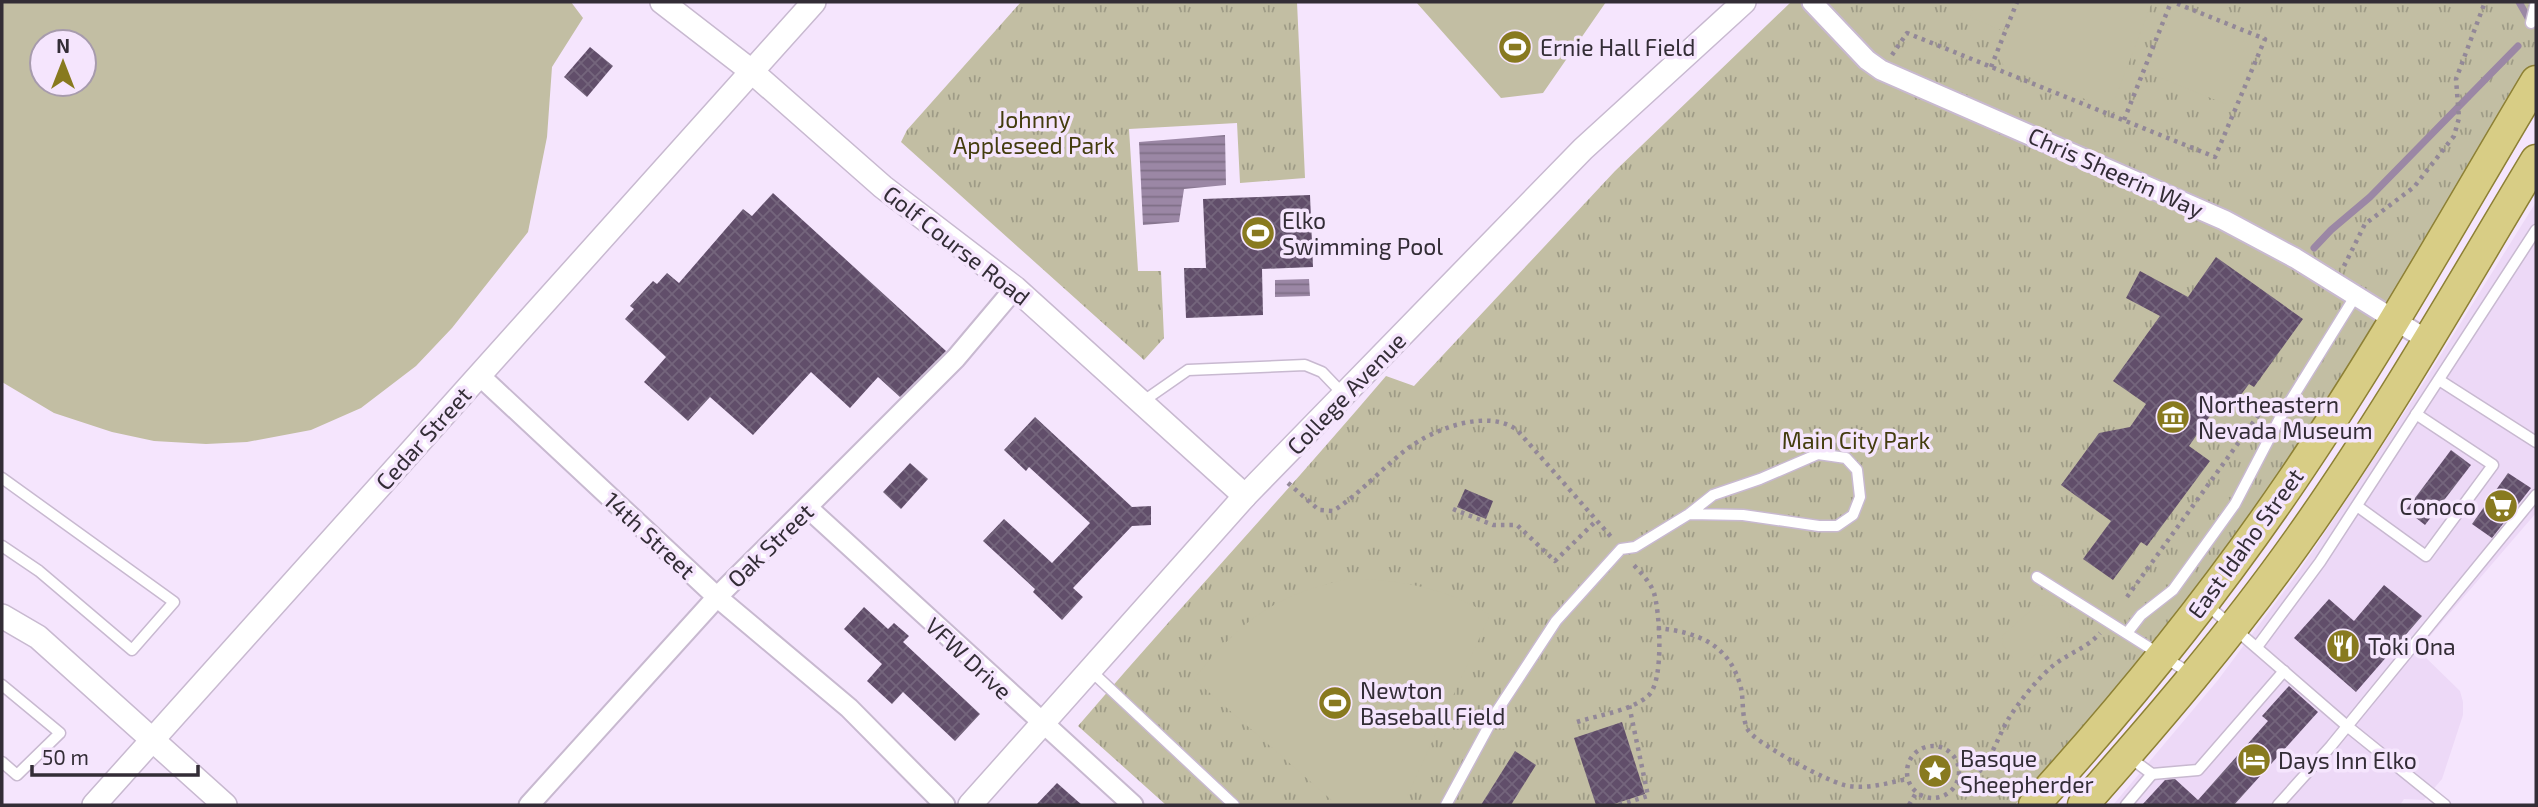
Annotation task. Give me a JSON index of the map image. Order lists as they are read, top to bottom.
{
  "streets": {
    "main road": ["East Idaho Street"],
    "street": [
      "Chris Sheerin Way",
      "Golf Course Road",
      "College Avenue",
      "Cedar Street",
      "14th Street",
      "Oak Street",
      "VFW Drive"
    ]
  },
  "crossings": [
    ["Chris Sheerin Way", "East Idaho Street"],
    ["Golf Course Road", "College Avenue"],
    ["Golf Course Road", "Cedar Street"],
    ["Golf Course Road", "Oak Street"],
    ["College Avenue", "VFW Drive"],
    ["Cedar Street", "14th Street"],
    ["14th Street", "Oak Street"],
    ["Oak Street", "VFW Drive"]
  ],
  "parks": ["Johnny Appleseed Park", "Main City Park"],
  "places": {
    "sports": ["Ernie Hall Field", "Elko Swimming Pool", "Newton Baseball Field"],
    "museum": ["Northeastern Nevada Museum"],
    "supermarket": ["Conoco"],
    "restaurant": ["Toki Ona"],
    "hotel": ["Days Inn Elko"],
    "place": ["Basque Sheepherder"]
  },
  "scale_bar": "50 m",
  "north": "top"
}
